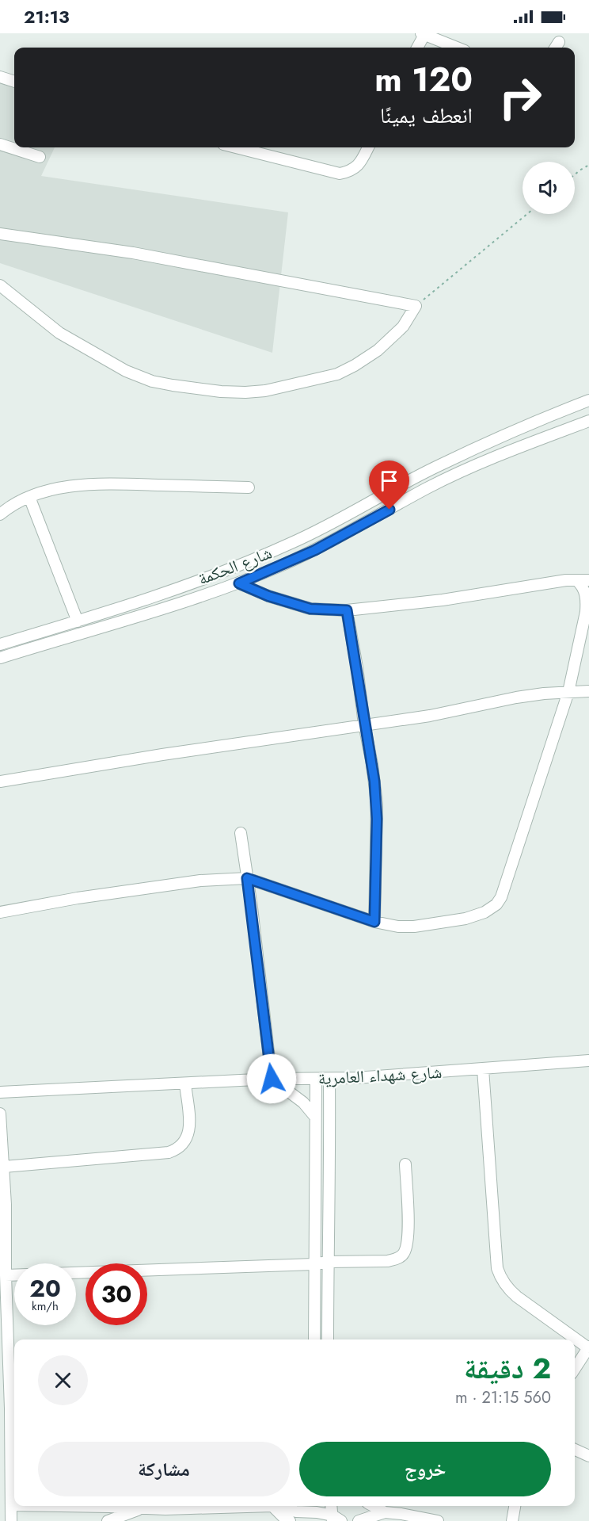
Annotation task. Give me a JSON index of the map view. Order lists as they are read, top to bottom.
{
  "streets": {
    "street": ["شارع الحكمة", "شارع شهداء العامرية"]
  },
  "page": {
    "status": "21:13",
    "turn": ["120 m", "انعطف يمينًا"],
    "speed": "20 km/h",
    "limit": "30",
    "heading": ["2 دقيقة", "560 m · 21:15"],
    "buttons": ["خروج", "مشاركة"]
  }
}
